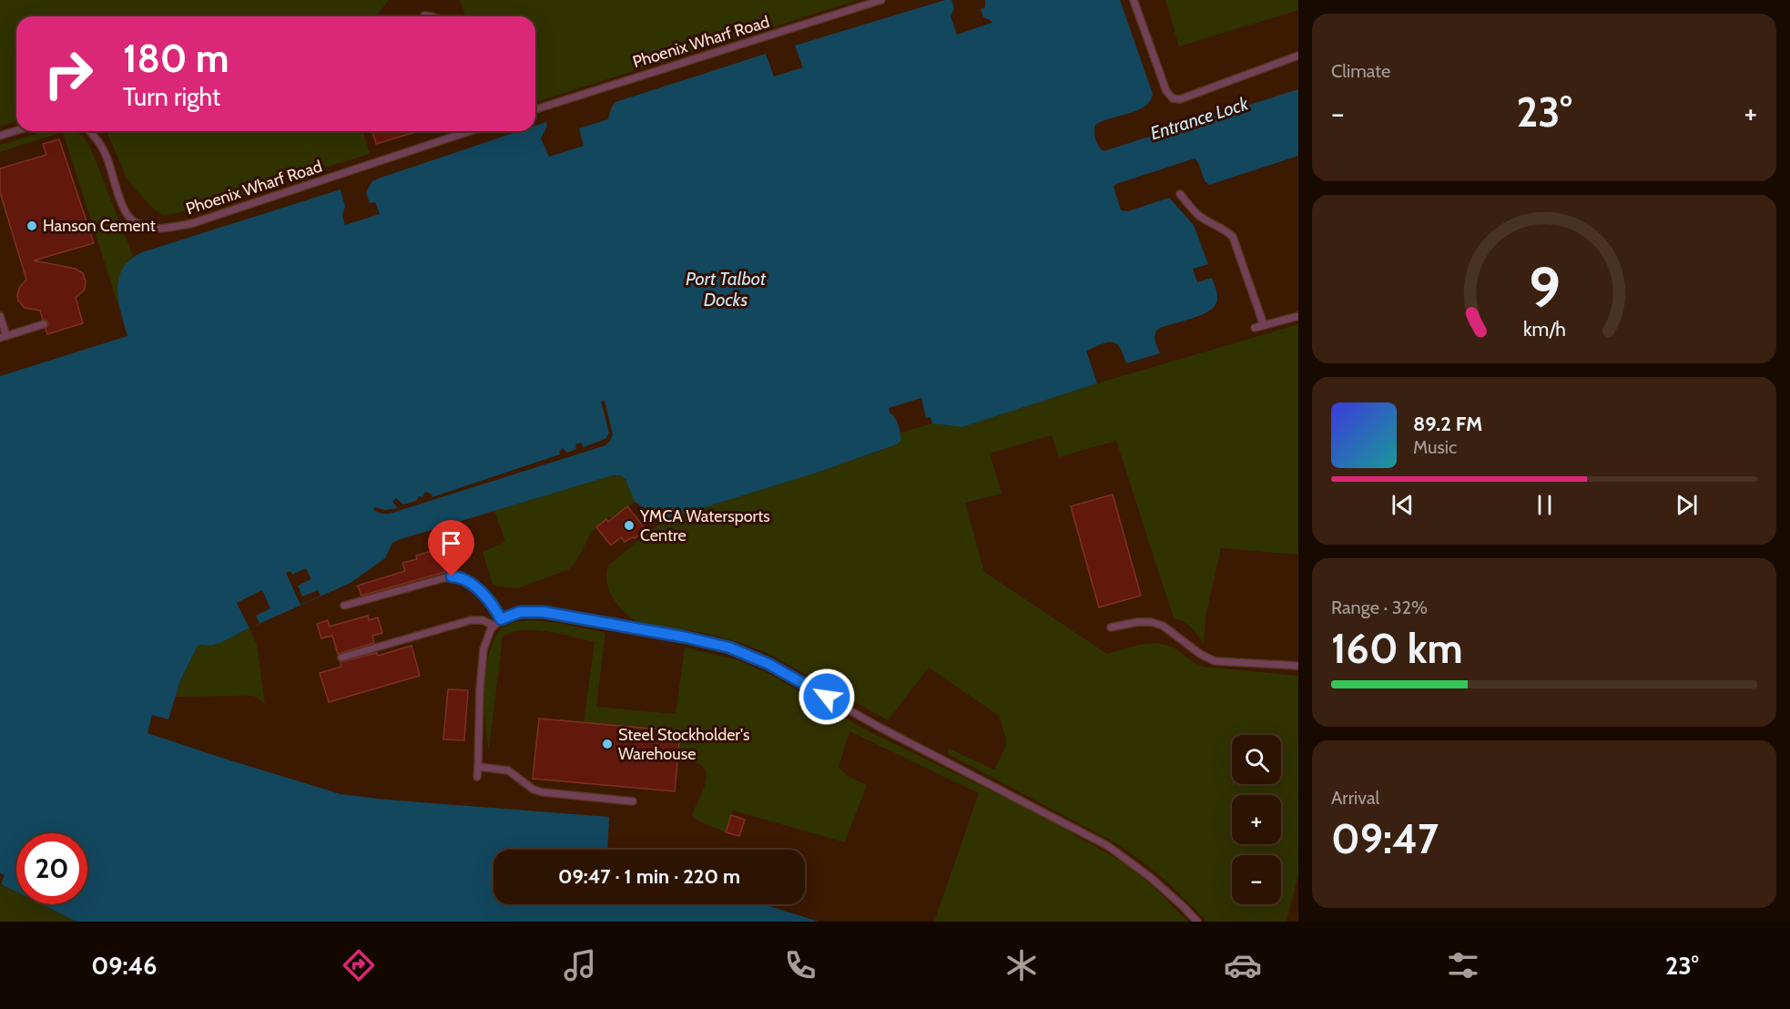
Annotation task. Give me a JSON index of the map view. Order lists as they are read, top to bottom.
{
  "streets": {
    "lane": ["Phoenix Wharf Road"]
  },
  "water": ["Entrance Lock", "Port Talbot Docks"],
  "places": ["Hanson Cement", "YMCA Watersports Centre", "Steel Stockholder's Warehouse"],
  "page": {
    "tile": [
      "Climate",
      ["Range · 32%", "160 km"],
      ["Arrival", "09:47"]
    ],
    "turn": ["180 m", "Turn right"],
    "heat": ["−", "23°", "+"],
    "song": ["89.2 FM", "Music"],
    "map_buttons": ["+", "−"],
    "limit": "20",
    "trip": "09:47 · 1 min · 220 m",
    "tabs": ["09:46", "23°"],
    "gauge": ["9", "km/h"]
  }
}
